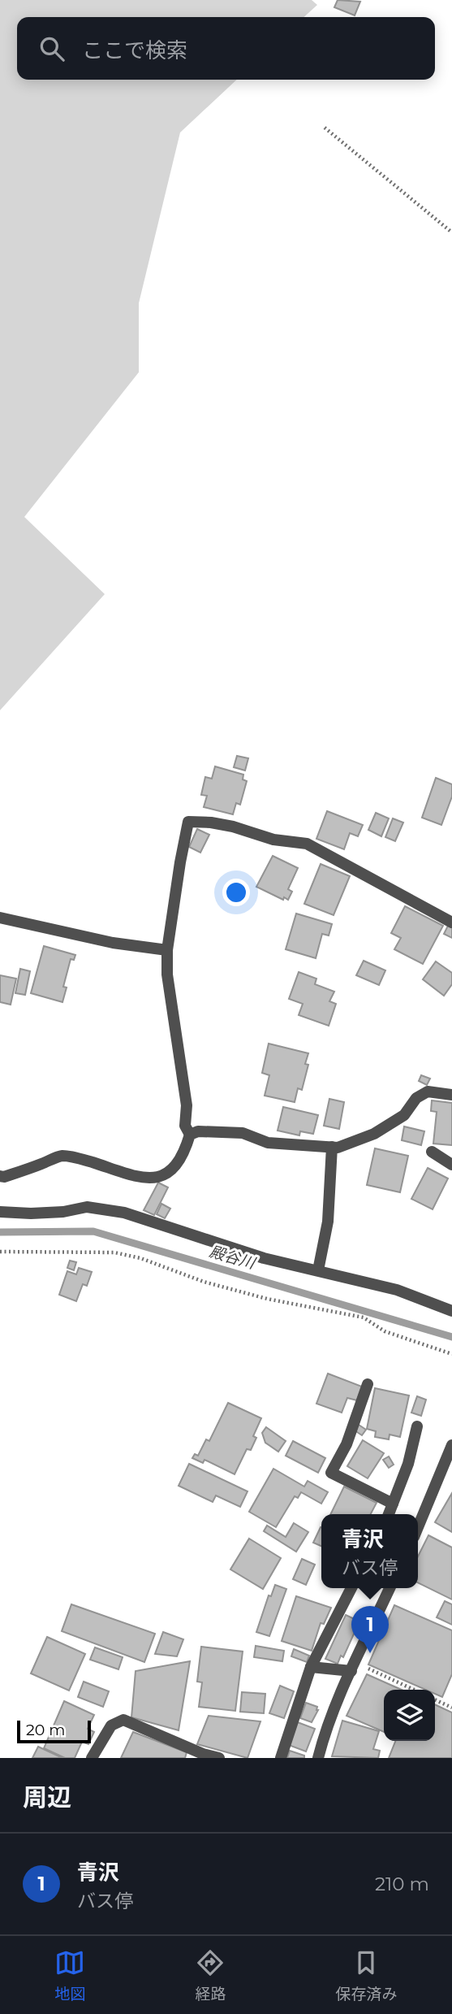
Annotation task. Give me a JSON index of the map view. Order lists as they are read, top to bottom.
{
  "water": ["殿谷川"],
  "scale_bar": "20 m",
  "page": {
    "search": "ここで検索",
    "popup": ["青沢", "バス停"],
    "pins": "1",
    "scale": "20 m",
    "heading": "周辺",
    "list": [
      {
        "mark": "1",
        "name": "青沢",
        "note": "バス停",
        "value": "210 m"
      }
    ],
    "nav": ["地図", "経路", "保存済み"]
  }
}
